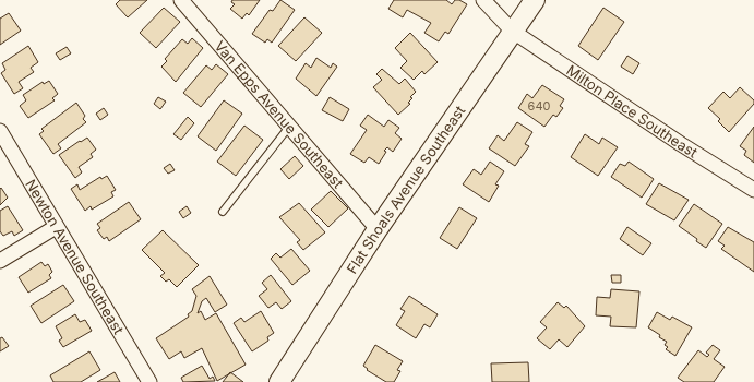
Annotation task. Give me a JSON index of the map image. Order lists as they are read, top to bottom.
{
  "streets": {
    "street": [
      "Milton Place Southeast",
      "Van Epps Avenue Southeast",
      "Flat Shoals Avenue Southeast",
      "Newton Avenue Southeast"
    ]
  },
  "crossings": [
    ["Milton Place Southeast", "Flat Shoals Avenue Southeast"],
    ["Van Epps Avenue Southeast", "Flat Shoals Avenue Southeast"]
  ],
  "house_numbers": ["640"]
}
